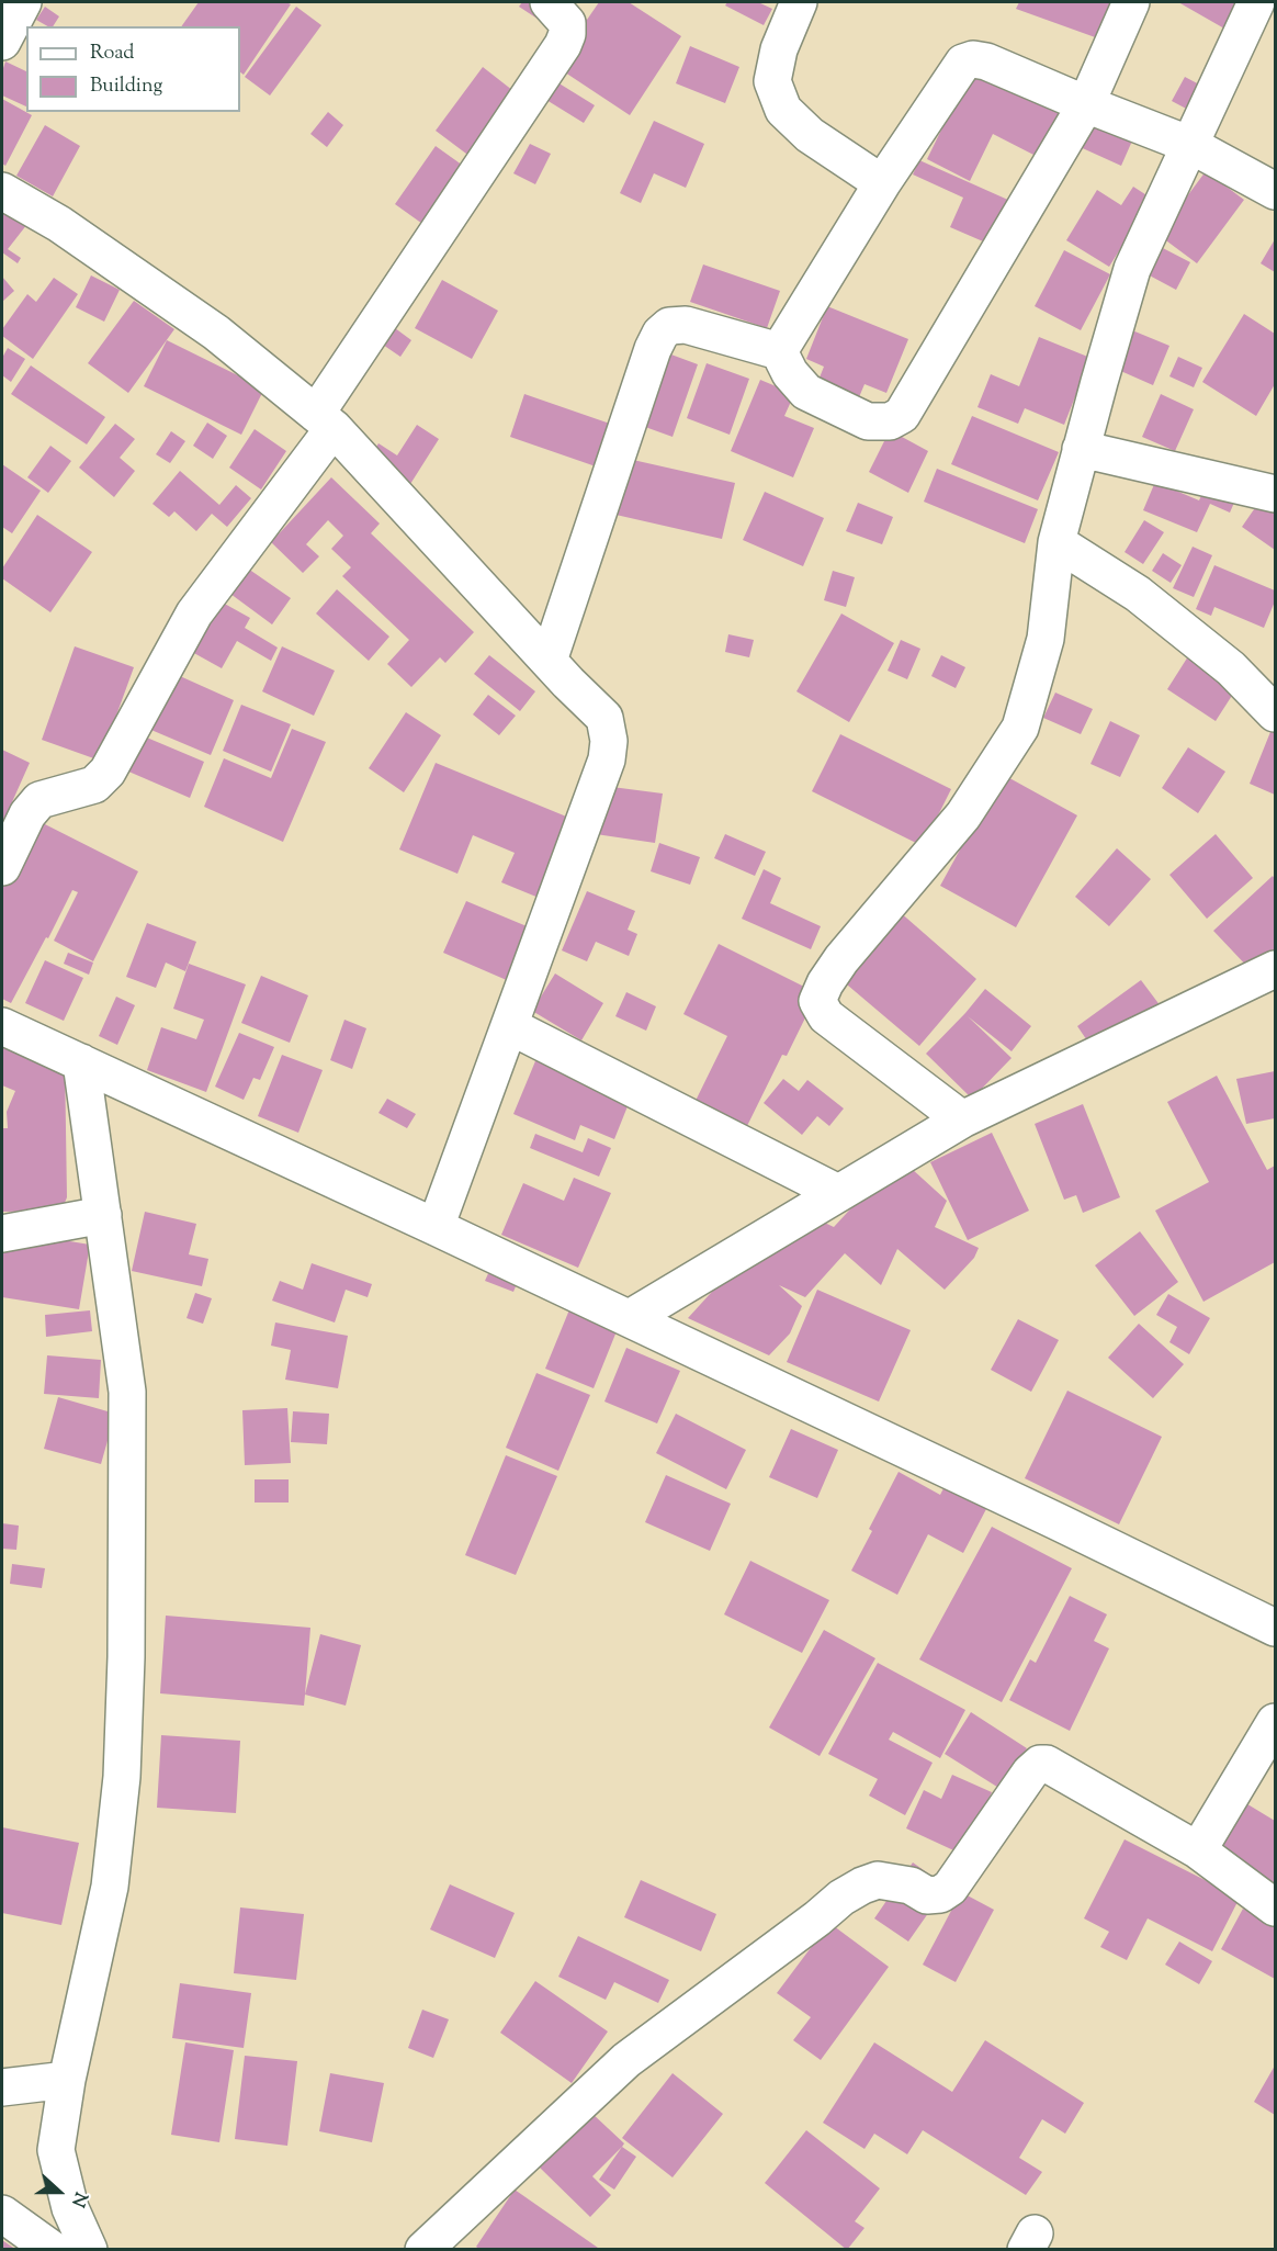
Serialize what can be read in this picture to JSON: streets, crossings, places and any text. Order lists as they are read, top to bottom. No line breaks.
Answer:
{"legend":["Road","Building"],"north":"right"}
